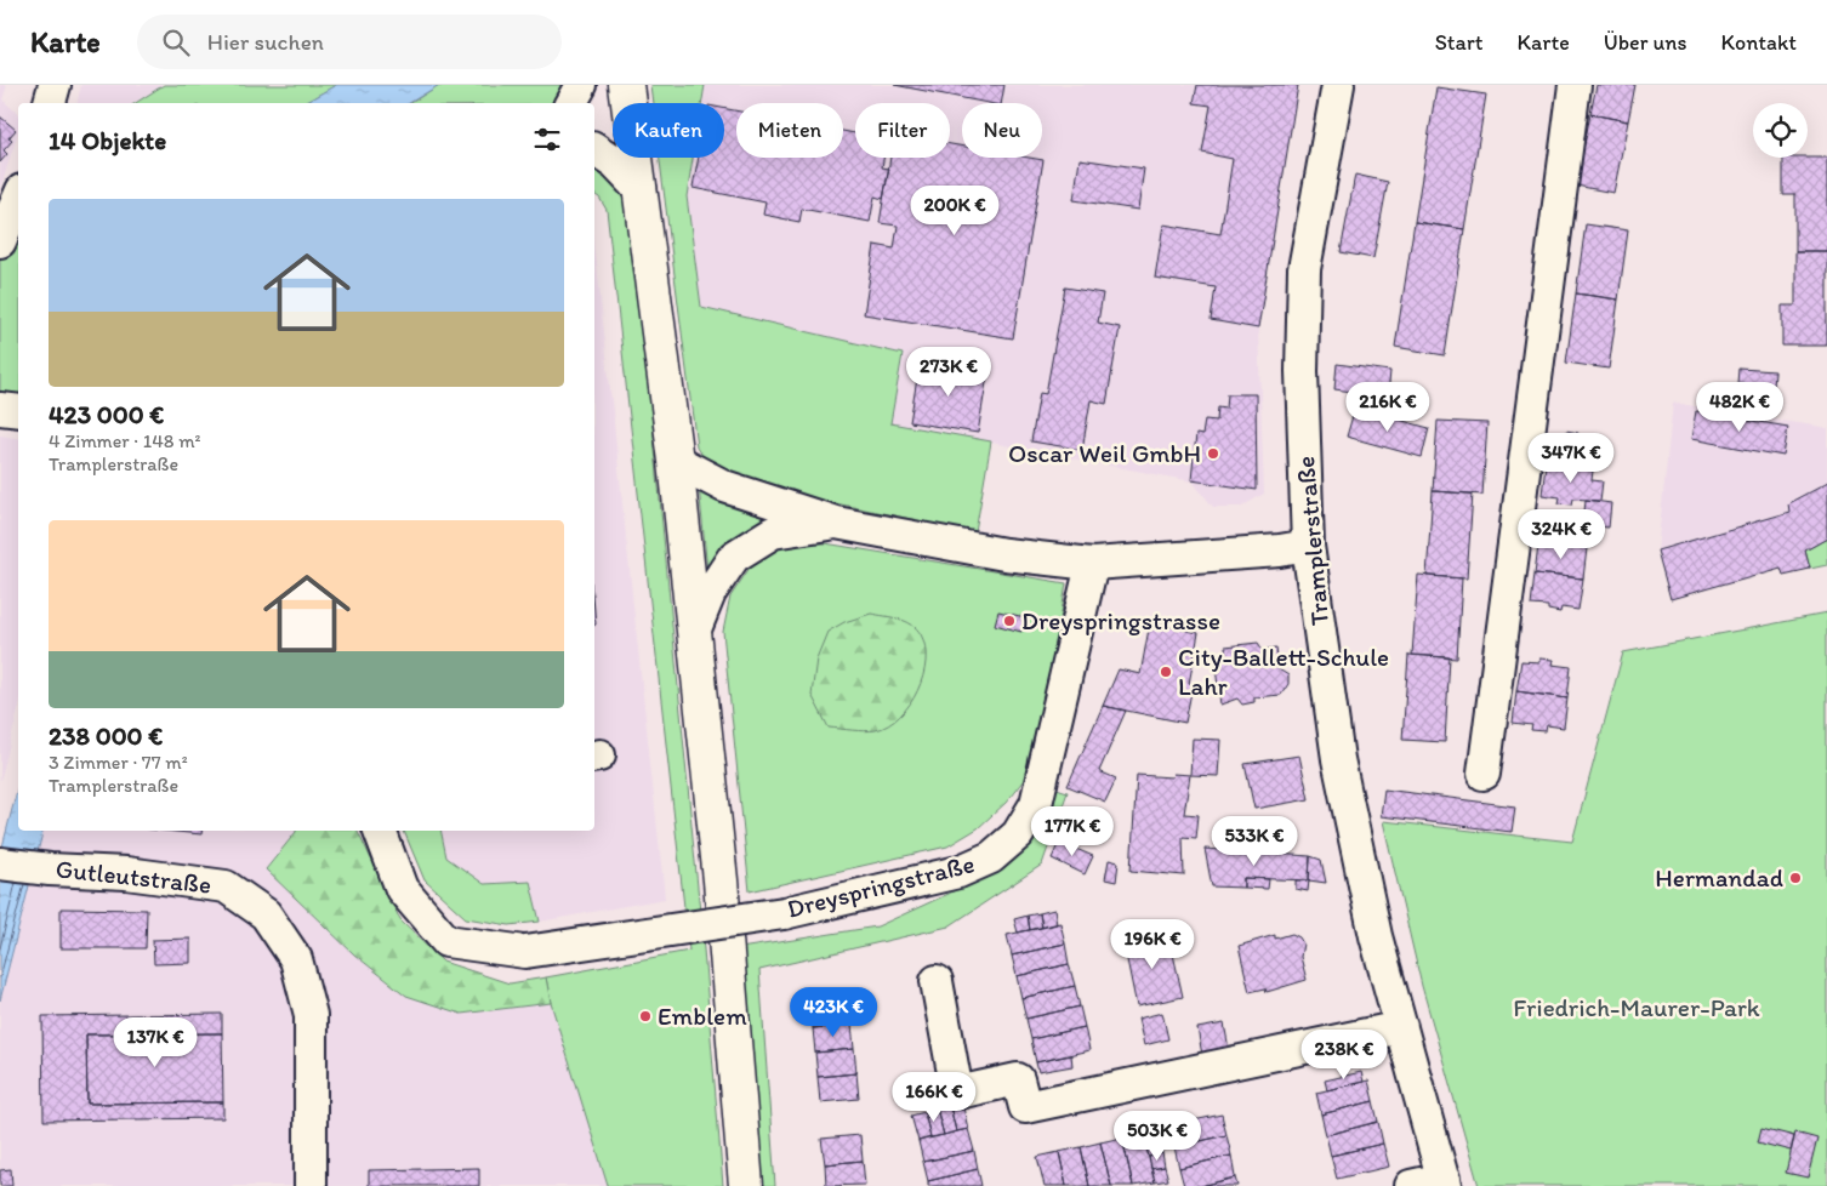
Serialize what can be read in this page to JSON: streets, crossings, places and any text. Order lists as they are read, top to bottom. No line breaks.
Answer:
{"streets":{"street":["Tramplerstraße","Gutleutstraße","Dreyspringstraße"]},"parks":["Friedrich-Maurer-Park"],"places":["Oscar Weil GmbH","Dreyspringstrasse","City-Ballett-Schule Lahr","Hermandad","Emblem"],"page":{"header":"Karte","search":"Hier suchen","nav":["Start","Karte","Über uns","Kontakt"],"chip":["Kaufen","Mieten","Filter","Neu"],"heading":"14 Objekte","list":[{"name":"423 000 €","note":"4 Zimmer · 148 m² · Tramplerstraße"},{"name":"238 000 €","note":"3 Zimmer · 77 m² · Tramplerstraße"}],"price":["200K €","273K €","216K €","482K €","347K €","324K €","177K €","533K €","196K €","423K €","137K €","238K €","166K €","503K €"]}}
